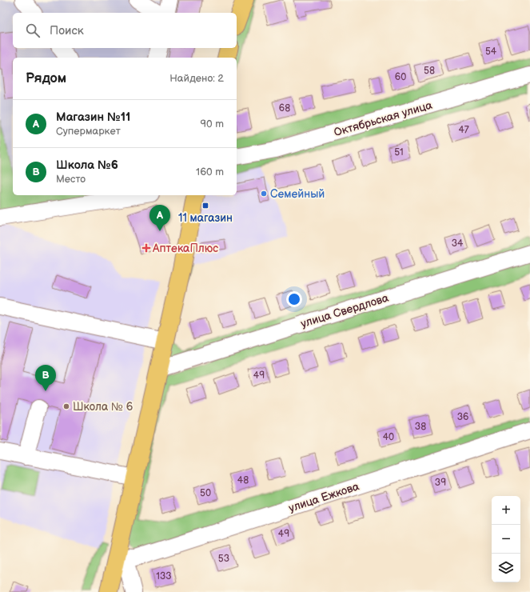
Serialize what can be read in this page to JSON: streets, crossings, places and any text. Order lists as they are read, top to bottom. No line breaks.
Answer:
{"streets":{"street":["Октябрьская улица","улица Свердлова","улица Ежкова"]},"places":{"other":["Семейный","Школа № 6"],"transit":["11 магазин"],"health":["АптекаПлюс"]},"house_numbers":["54","58","60","68","47","51","34","49","36","38","40","48","39","50","49","53","133"],"page":{"search":"Поиск","heading":["Рядом","Найдено: 2"],"list":[{"mark":"A","name":"Магазин №11","note":"Супермаркет","value":"90 m"},{"mark":"B","name":"Школа №6","note":"Место","value":"160 m"}],"pins":["A","B"],"map_buttons":["+","−"]}}
